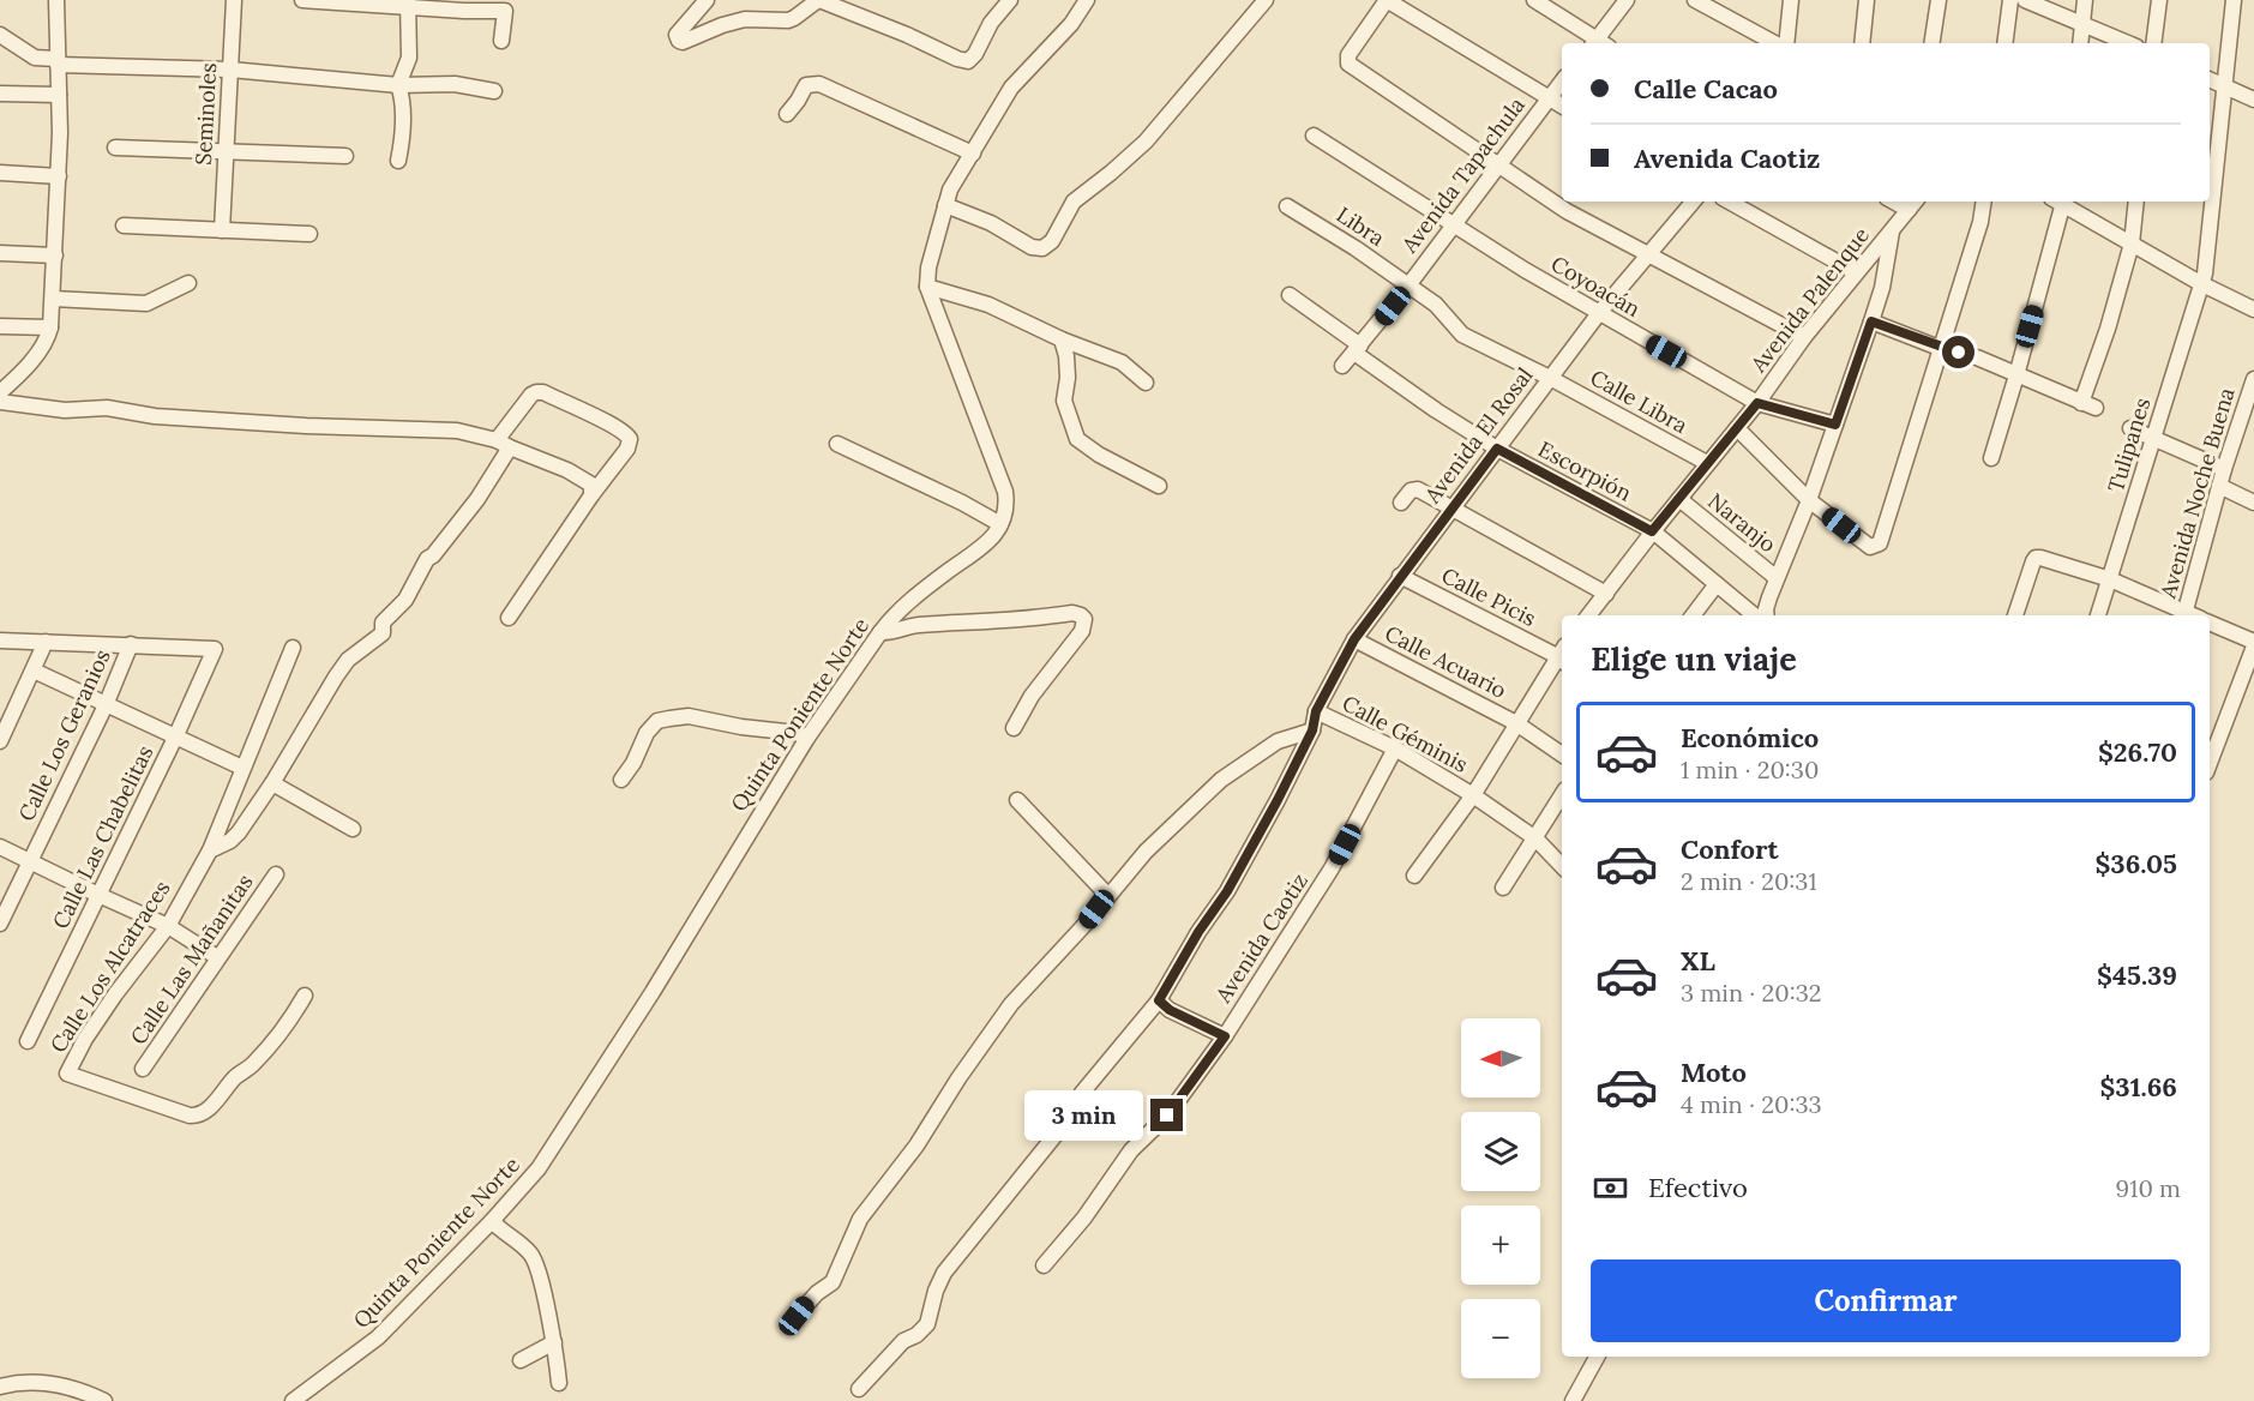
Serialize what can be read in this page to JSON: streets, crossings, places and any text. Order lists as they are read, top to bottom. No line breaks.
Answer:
{"streets":{"street":["Seminoles","Avenida Tapachula","Libra","Coyoacán","Avenida Palenque","Calle Libra","Avenida El Rosal","Tulipanes","Escorpión","Avenida Noche Buena","Naranjo","Calle Picis","Calle Acuario","Quinta Poniente Norte","Calle Géminis","Calle Los Geranios","Calle Las Chabelitas","Avenida Caotiz","Calle Las Mañanitas","Calle Los Alcatraces"]},"crossings":[["Avenida Tapachula","Libra"],["Avenida Tapachula","Coyoacán"],["Avenida Tapachula","Escorpión"],["Libra","Calle Libra"],["Libra","Avenida El Rosal"],["Coyoacán","Avenida Palenque"],["Coyoacán","Avenida El Rosal"],["Avenida Palenque","Calle Libra"],["Avenida Palenque","Escorpión"],["Avenida Palenque","Naranjo"],["Calle Libra","Avenida El Rosal"],["Avenida El Rosal","Escorpión"],["Avenida El Rosal","Calle Picis"],["Avenida El Rosal","Calle Acuario"],["Avenida El Rosal","Calle Géminis"],["Calle Géminis","Avenida Caotiz"],["Calle Los Geranios","Calle Las Chabelitas"]],"north":"left","page":{"banner":["Calle Cacao","Avenida Caotiz"],"heading":"Elige un viaje","list":[{"name":"Económico","note":"1 min · 20:30","value":"$26.70"},{"name":"Confort","note":"2 min · 20:31","value":"$36.05"},{"name":"XL","note":"3 min · 20:32","value":"$45.39"},{"name":"Moto","note":"4 min · 20:33","value":"$31.66"}],"map_buttons":["+","−"],"bubble":"3 min","pay":["Efectivo","910 m"],"buttons":"Confirmar"}}
